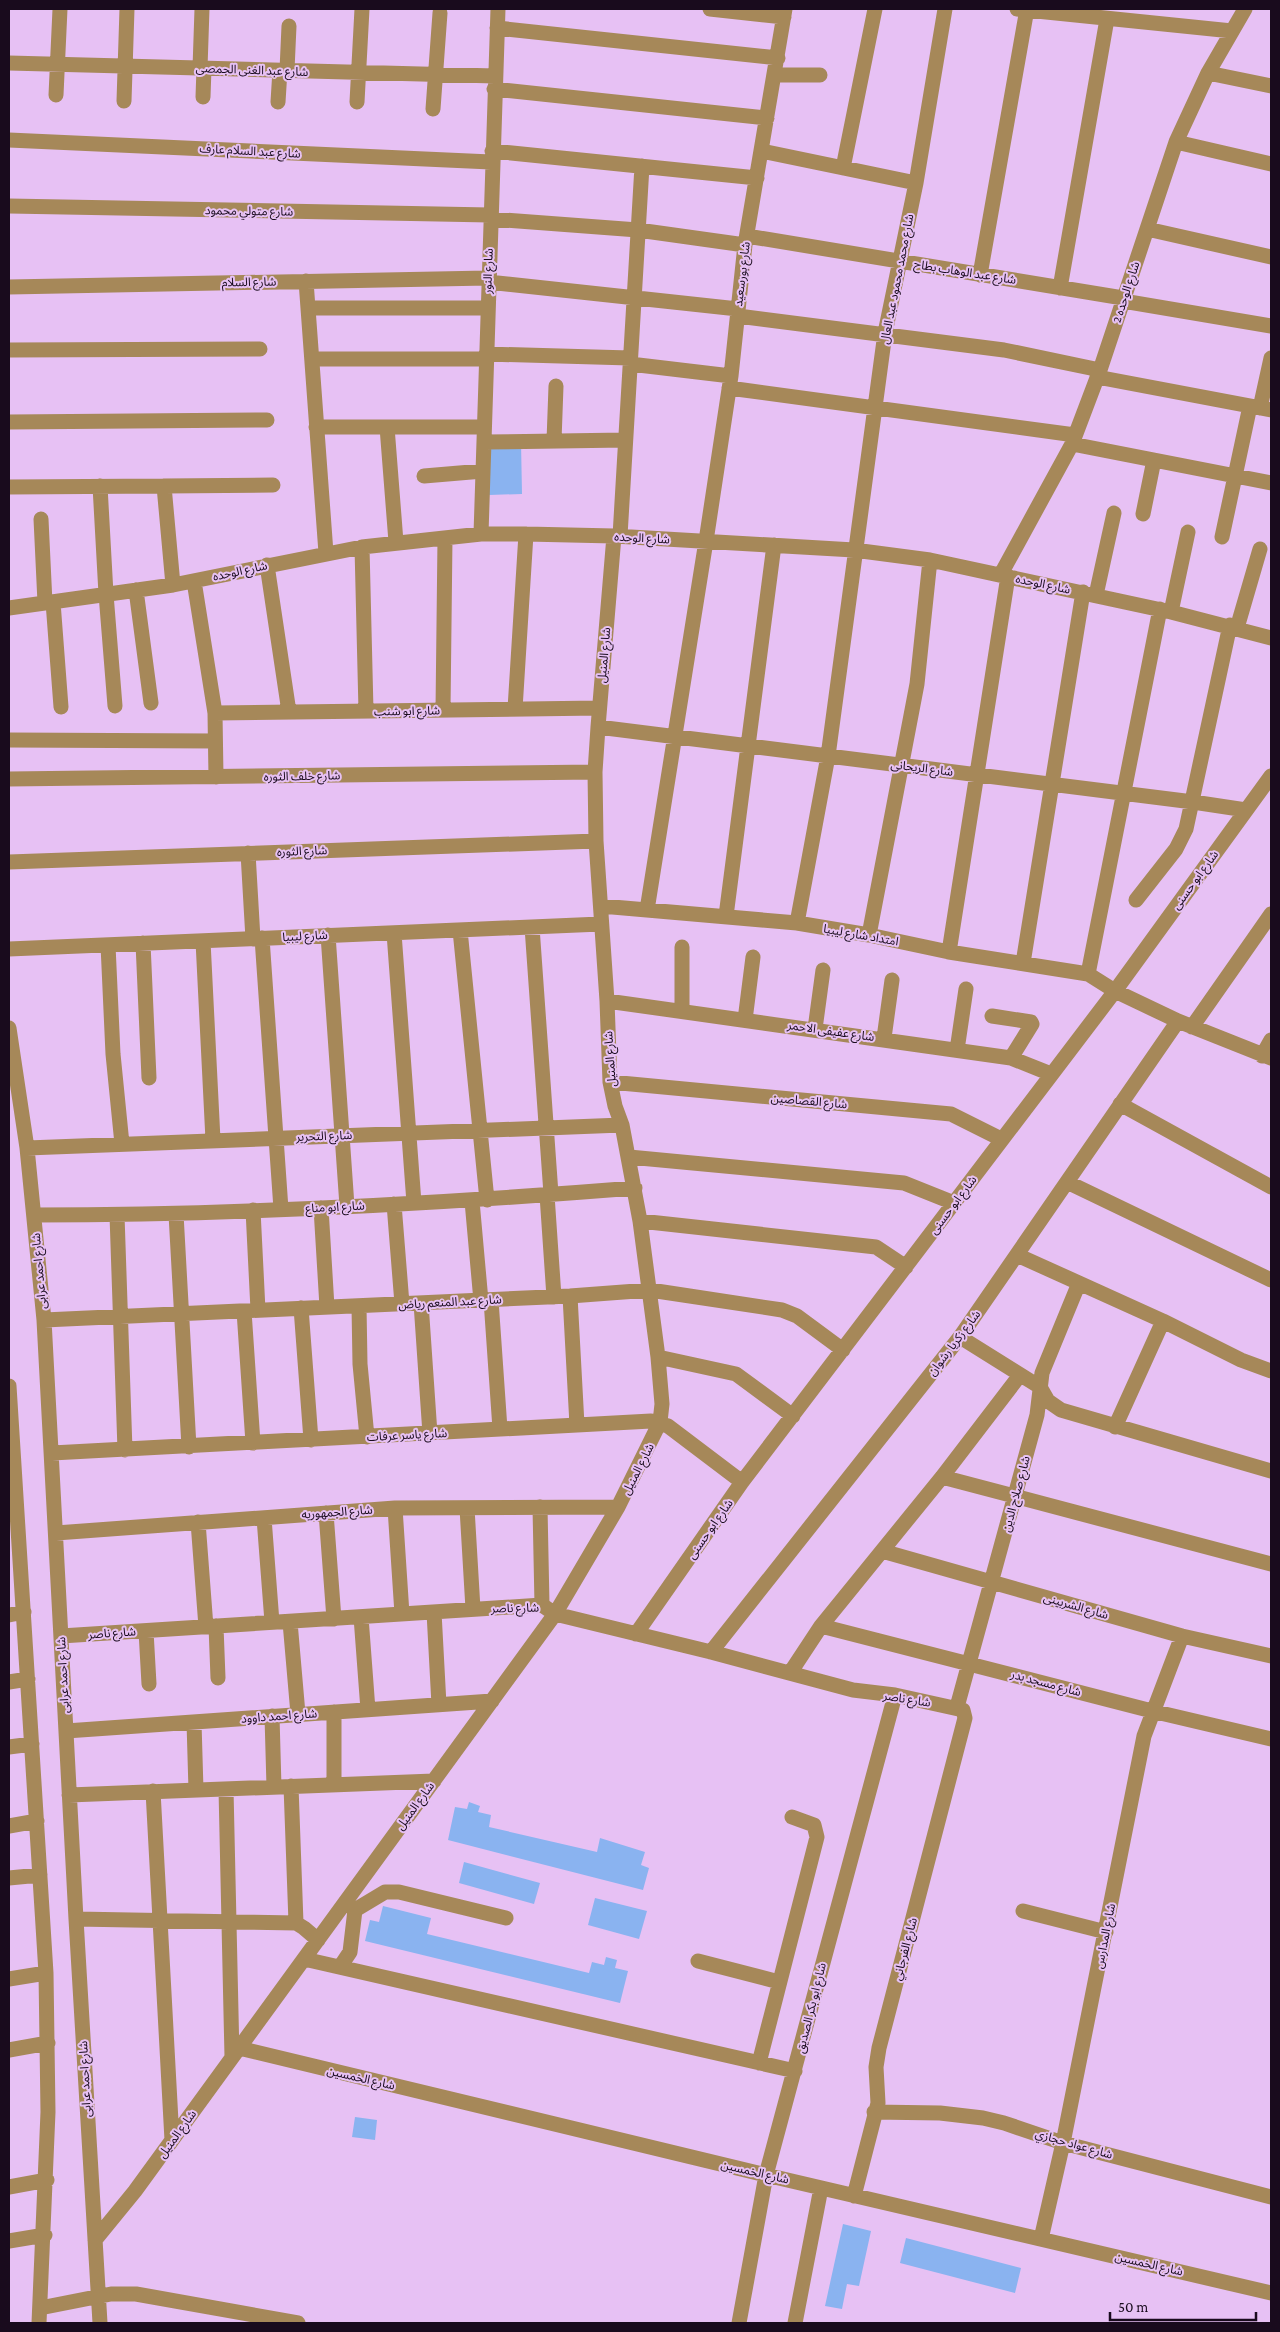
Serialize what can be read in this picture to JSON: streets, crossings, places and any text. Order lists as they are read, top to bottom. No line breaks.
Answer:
{"streets":{"street":["شارع عبد الغنى الجمصى","شارع عبد السلام عارف","شارع متولي محمود","شارع النور","شارع عبد الوهاب بطاح","شارع بورسعيد","شارع محمد محمود عبد العال","شارع السلام","شارع الوحده 2","شارع الوحده","شارع المنيل","شارع ابو شنب","شارع الريحانى","شارع خلف الثوره","شارع الثوره","شارع ابو حسنى","امتداد شارع ليبيا","شارع ليبيا","شارع عفيفى الاحمر","شارع القصاصين","شارع التحرير","شارع ابو مناع","شارع احمد عرابى","شارع عبد المنعم رياض","شارع زكريا رشوان","شارع ياسر عرفات","شارع صلاح الدين","شارع الجمهوريه","شارع الشربينى","شارع ناصر","شارع مسجد بدر","شارع احمد داوود","شارع المدارس","شارع الفرجاني","شارع ابو بكر الصديق","شارع الخمسين","شارع عواد حجازي"]},"crossings":[["شارع عبد الغنى الجمصى","شارع النور"],["شارع عبد الغنى الجمصى","شارع بورسعيد"],["شارع عبد السلام عارف","شارع النور"],["شارع عبد السلام عارف","شارع بورسعيد"],["شارع عبد السلام عارف","شارع المنيل"],["شارع متولي محمود","شارع النور"],["شارع متولي محمود","شارع عبد الوهاب بطاح"],["شارع متولي محمود","شارع المنيل"],["شارع النور","شارع السلام"],["شارع النور","شارع الوحده"],["شارع عبد الوهاب بطاح","شارع بورسعيد"],["شارع عبد الوهاب بطاح","شارع محمد محمود عبد العال"],["شارع عبد الوهاب بطاح","شارع الوحده 2"],["شارع عبد الوهاب بطاح","شارع المنيل"],["شارع بورسعيد","شارع السلام"],["شارع بورسعيد","شارع الوحده"],["شارع بورسعيد","شارع الريحانى"],["شارع بورسعيد","امتداد شارع ليبيا"],["شارع محمد محمود عبد العال","شارع السلام"],["شارع محمد محمود عبد العال","شارع الوحده"],["شارع محمد محمود عبد العال","شارع الريحانى"],["شارع محمد محمود عبد العال","امتداد شارع ليبيا"],["شارع السلام","شارع الوحده 2"],["شارع السلام","شارع المنيل"],["شارع الوحده 2","شارع الوحده"],["شارع الوحده 2","شارع الريحانى"],["شارع الوحده 2","امتداد شارع ليبيا"],["شارع الوحده","شارع المنيل"],["شارع المنيل","شارع ابو شنب"],["شارع المنيل","شارع الريحانى"],["شارع المنيل","شارع خلف الثوره"],["شارع المنيل","شارع الثوره"],["شارع المنيل","امتداد شارع ليبيا"],["شارع المنيل","شارع ليبيا"],["شارع المنيل","شارع عفيفى الاحمر"],["شارع المنيل","شارع القصاصين"],["شارع المنيل","شارع التحرير"],["شارع المنيل","شارع ابو مناع"],["شارع المنيل","شارع احمد عرابى"],["شارع المنيل","شارع عبد المنعم رياض"],["شارع المنيل","شارع ياسر عرفات"],["شارع المنيل","شارع الجمهوريه"],["شارع المنيل","شارع ناصر"],["شارع المنيل","شارع احمد داوود"],["شارع المنيل","شارع الخمسين"],["شارع الريحانى","شارع ابو حسنى"],["شارع ابو حسنى","امتداد شارع ليبيا"],["شارع ابو حسنى","شارع عفيفى الاحمر"],["شارع ابو حسنى","شارع القصاصين"],["شارع ابو حسنى","شارع عبد المنعم رياض"],["شارع ابو حسنى","شارع ناصر"],["شارع التحرير","شارع احمد عرابى"],["شارع ابو مناع","شارع احمد عرابى"],["شارع احمد عرابى","شارع عبد المنعم رياض"],["شارع احمد عرابى","شارع ياسر عرفات"],["شارع احمد عرابى","شارع الجمهوريه"],["شارع احمد عرابى","شارع ناصر"],["شارع احمد عرابى","شارع احمد داوود"],["شارع زكريا رشوان","شارع ناصر"],["شارع صلاح الدين","شارع الشربينى"],["شارع صلاح الدين","شارع ناصر"],["شارع صلاح الدين","شارع مسجد بدر"],["شارع صلاح الدين","شارع الفرجاني"],["شارع الشربينى","شارع المدارس"],["شارع ناصر","شارع الفرجاني"],["شارع ناصر","شارع ابو بكر الصديق"],["شارع مسجد بدر","شارع المدارس"],["شارع المدارس","شارع الخمسين"],["شارع المدارس","شارع عواد حجازي"],["شارع الفرجاني","شارع الخمسين"],["شارع الفرجاني","شارع عواد حجازي"],["شارع ابو بكر الصديق","شارع الخمسين"]],"scale_bar":"50 m"}
